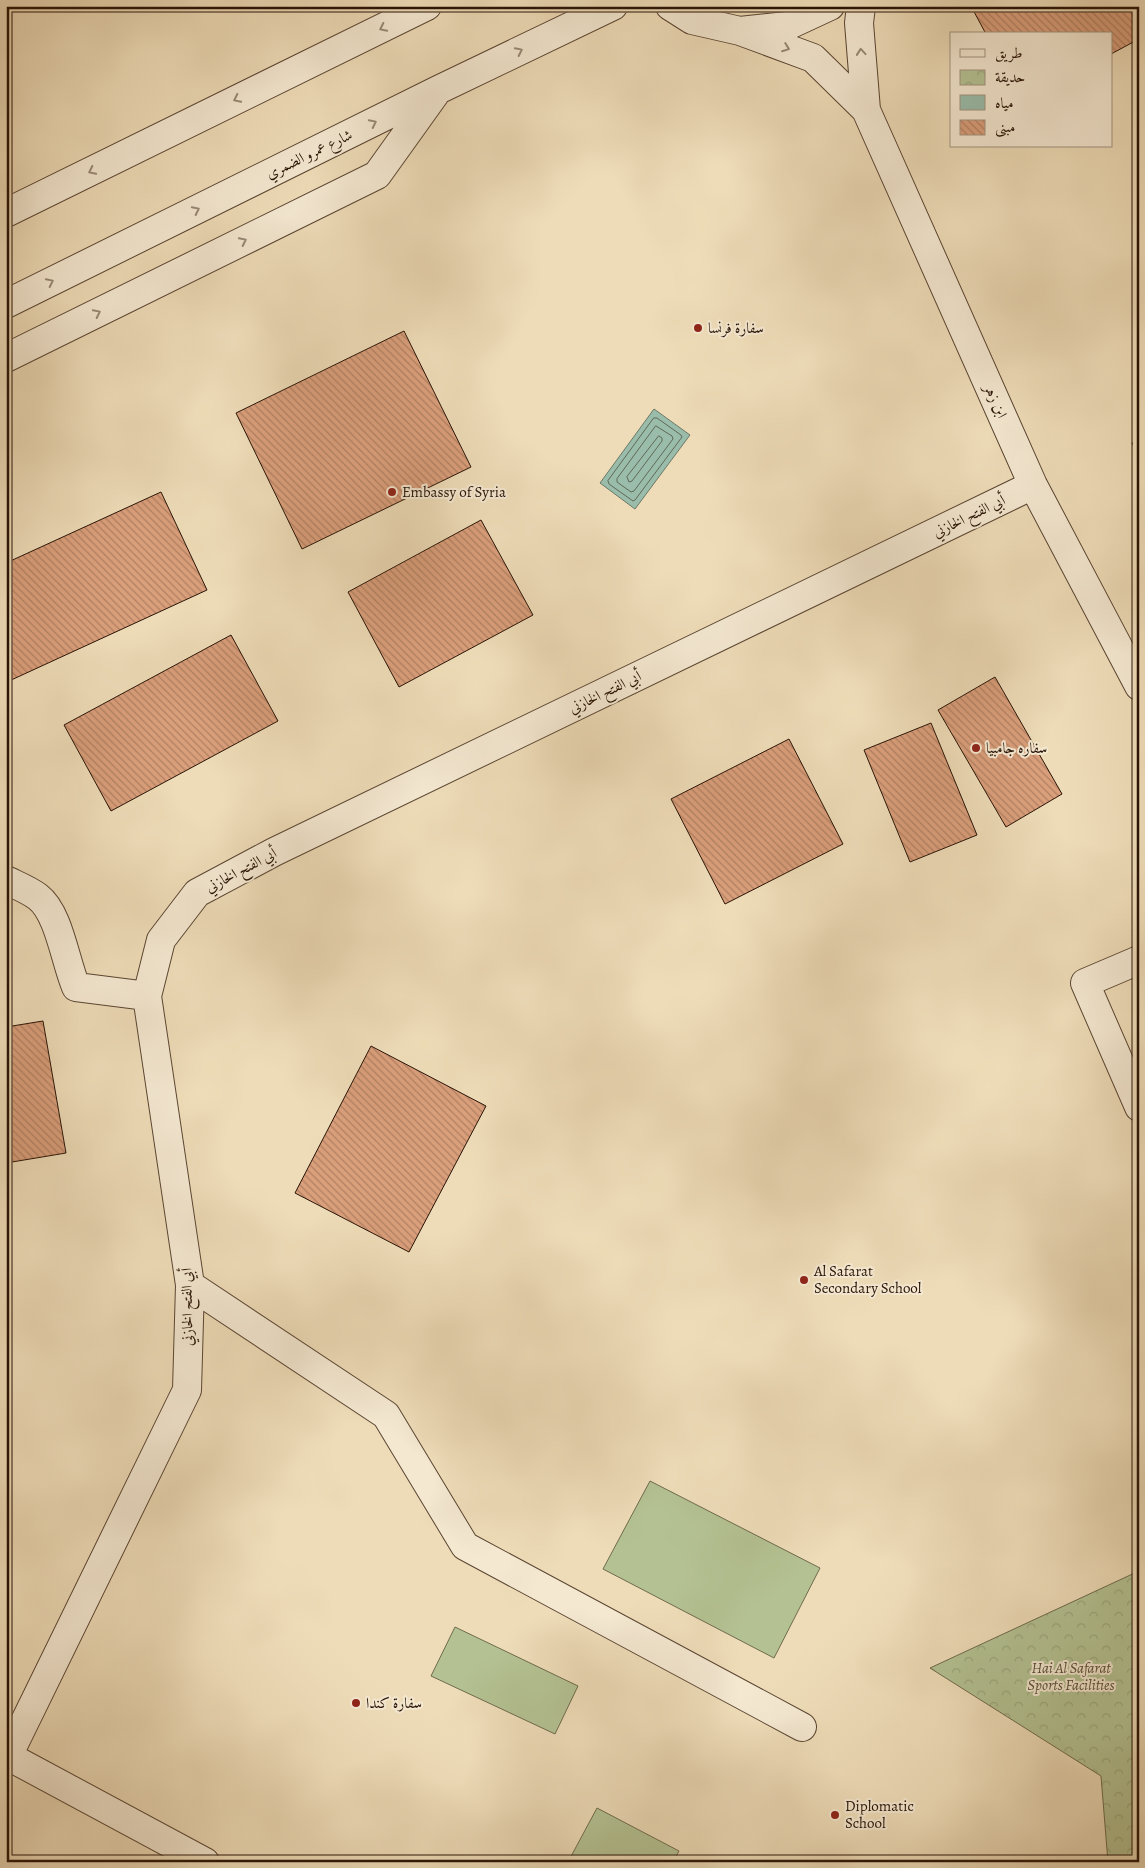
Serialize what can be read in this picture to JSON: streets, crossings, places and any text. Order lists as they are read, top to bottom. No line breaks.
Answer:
{"streets":{"street":["شارع عمرو الضمري","ابن زهر","أبي الفتح الخازني"]},"crossings":[["ابن زهر","أبي الفتح الخازني"]],"parks":["Hai Al Safarat Sports Facilities"],"places":["سفارة فرنسا","Embassy of Syria","سفاره جامبيا","Al Safarat Secondary School","سفارة كندا","Diplomatic School"],"legend":["طريق","حديقة","مياه","مبنى"]}
